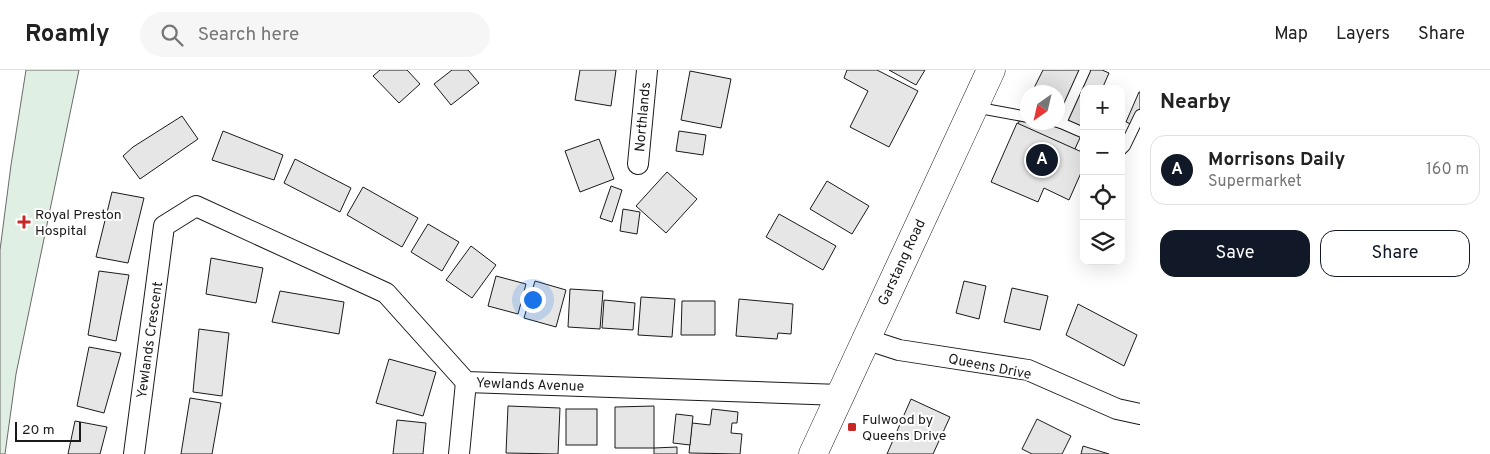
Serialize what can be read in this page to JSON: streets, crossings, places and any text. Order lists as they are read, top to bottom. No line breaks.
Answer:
{"streets":{"highway":["Garstang Road"],"street":["Northlands","Yewlands Crescent","Queens Drive","Yewlands Avenue"]},"crossings":[["Garstang Road","Queens Drive"],["Garstang Road","Yewlands Avenue"],["Yewlands Crescent","Yewlands Avenue"]],"places":{"health":["Royal Preston Hospital"],"transit":["Fulwood by Queens Drive"]},"scale_bar":"20 m","north":"bottom left","page":{"header":"Roamly","search":"Search here","nav":["Map","Layers","Share"],"heading":"Nearby","map_buttons":["+","−"],"list":[{"mark":"A","name":"Morrisons Daily","note":"Supermarket","value":"160 m"}],"pins":"A","buttons":["Save","Share"],"scale":"20 m"}}
